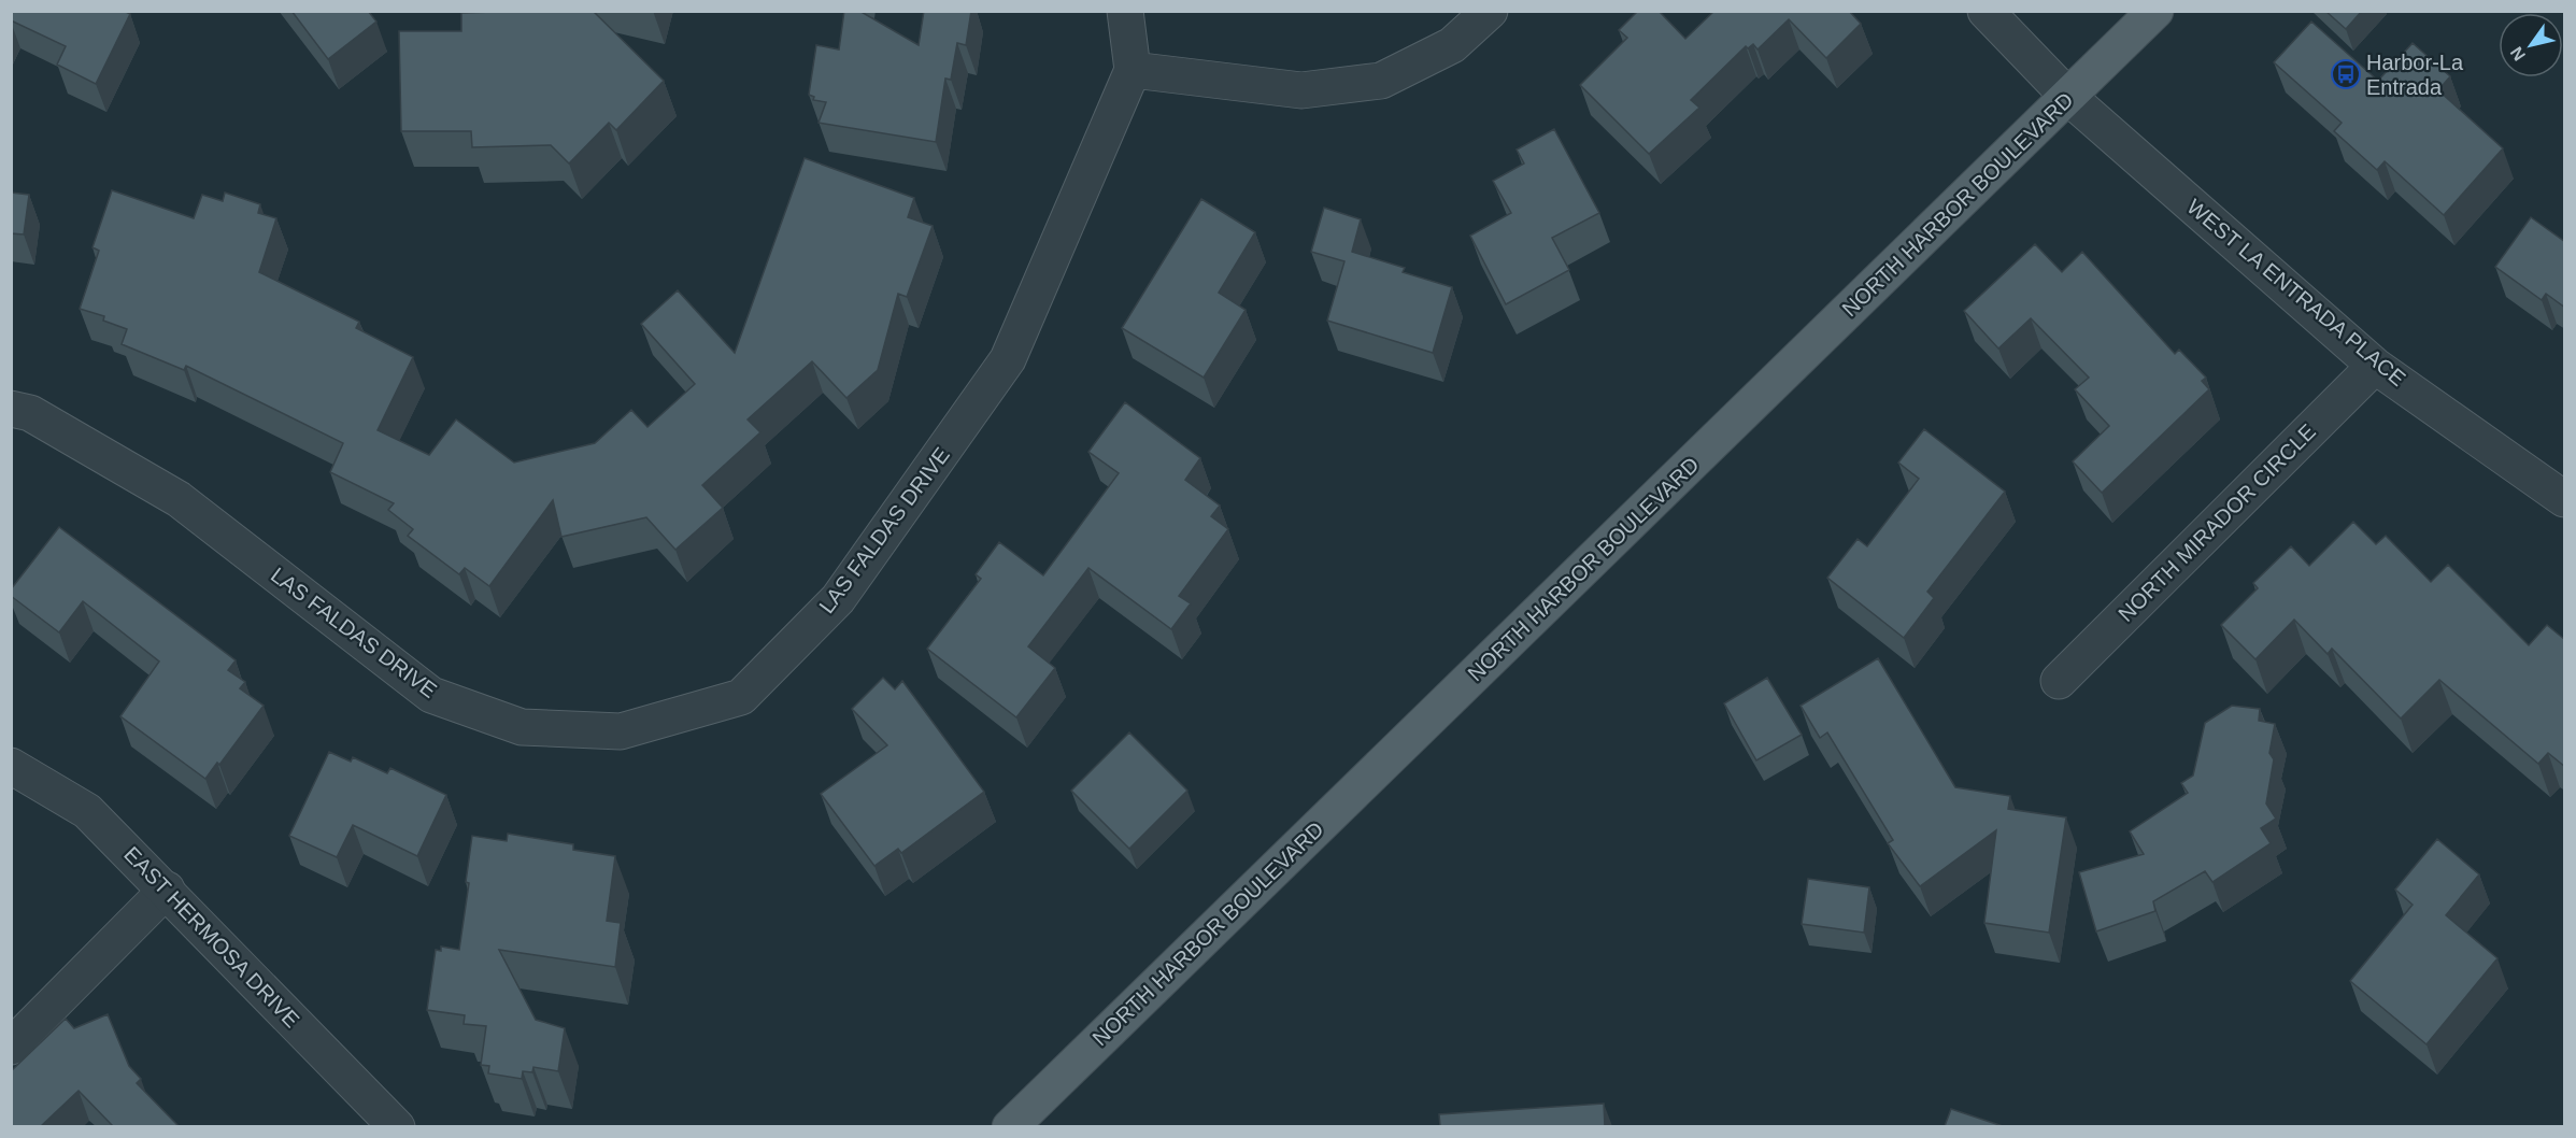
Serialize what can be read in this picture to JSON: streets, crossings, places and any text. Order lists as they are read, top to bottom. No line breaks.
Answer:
{"streets":{"main road":["NORTH HARBOR BOULEVARD"],"street":["WEST LA ENTRADA PLACE","NORTH MIRADOR CIRCLE","LAS FALDAS DRIVE","EAST HERMOSA DRIVE"]},"crossings":[["NORTH HARBOR BOULEVARD","WEST LA ENTRADA PLACE"],["WEST LA ENTRADA PLACE","NORTH MIRADOR CIRCLE"]],"places":{"bus stop":["Harbor-La Entrada"]},"north":"bottom left"}
